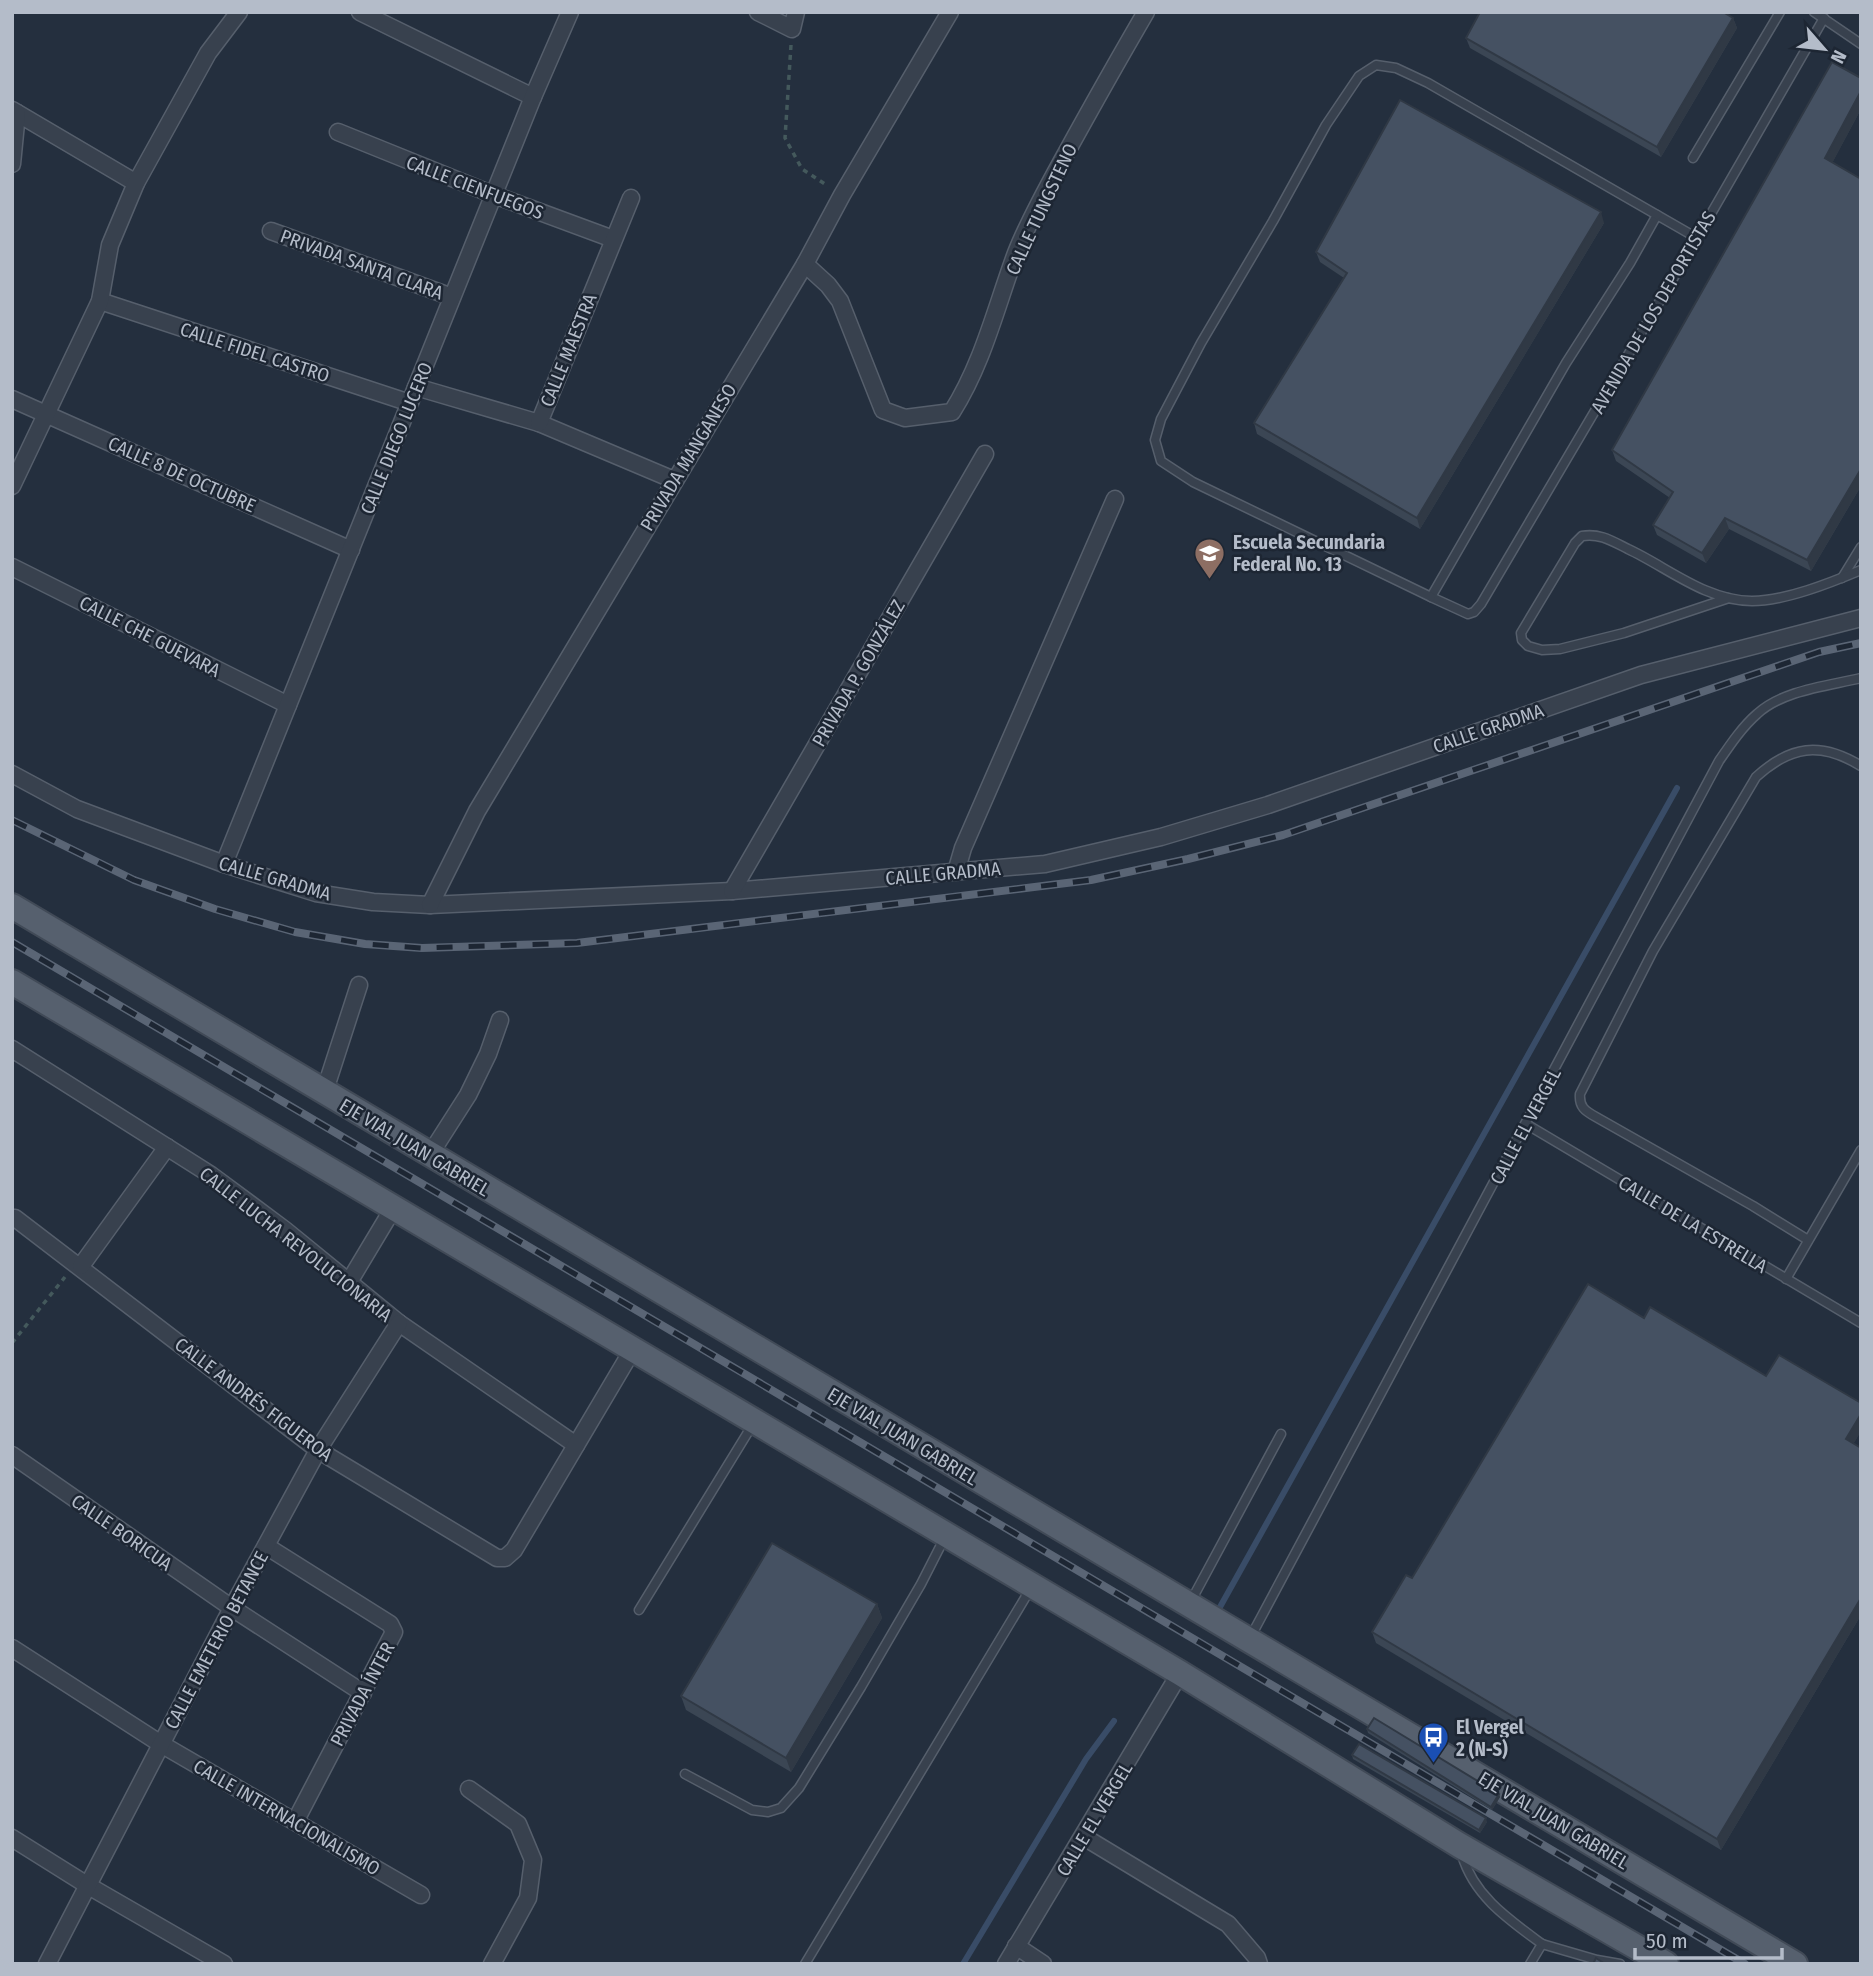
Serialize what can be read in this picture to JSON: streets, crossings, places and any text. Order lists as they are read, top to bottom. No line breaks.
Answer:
{"streets":{"main road":["EJE VIAL JUAN GABRIEL"],"street":["CALLE CIENFUEGOS","CALLE TUNGSTENO","PRIVADA SANTA CLARA","CALLE MAESTRA","CALLE FIDEL CASTRO","CALLE DIEGO LUCERO","PRIVADA MANGANESO","CALLE 8 DE OCTUBRE","CALLE CHE GUEVARA","PRIVADA P. GONZÁLEZ","CALLE GRADMA","CALLE EL VERGEL","CALLE LUCHA REVOLUCIONARIA","CALLE ANDRÉS FIGUEROA","CALLE BORICUA","CALLE EMETERIO BETANCE","PRIVADA ÍNTER","CALLE INTERNACIONALISMO"],"lane":["AVENIDA DE LOS DEPORTISTAS","CALLE DE LA ESTRELLA"]},"crossings":[["CALLE CIENFUEGOS","CALLE MAESTRA"],["CALLE CIENFUEGOS","CALLE DIEGO LUCERO"],["CALLE TUNGSTENO","PRIVADA MANGANESO"],["PRIVADA SANTA CLARA","CALLE DIEGO LUCERO"],["CALLE MAESTRA","CALLE DIEGO LUCERO"],["CALLE FIDEL CASTRO","CALLE DIEGO LUCERO"],["CALLE DIEGO LUCERO","CALLE 8 DE OCTUBRE"],["CALLE DIEGO LUCERO","CALLE CHE GUEVARA"],["CALLE DIEGO LUCERO","CALLE GRADMA"],["PRIVADA MANGANESO","CALLE GRADMA"],["PRIVADA P. GONZÁLEZ","CALLE GRADMA"],["CALLE EL VERGEL","EJE VIAL JUAN GABRIEL"],["CALLE EL VERGEL","CALLE DE LA ESTRELLA"],["CALLE LUCHA REVOLUCIONARIA","CALLE ANDRÉS FIGUEROA"],["CALLE LUCHA REVOLUCIONARIA","CALLE EMETERIO BETANCE"],["CALLE ANDRÉS FIGUEROA","CALLE EMETERIO BETANCE"],["CALLE BORICUA","CALLE EMETERIO BETANCE"],["CALLE BORICUA","PRIVADA ÍNTER"],["CALLE EMETERIO BETANCE","PRIVADA ÍNTER"],["CALLE EMETERIO BETANCE","CALLE INTERNACIONALISMO"],["PRIVADA ÍNTER","CALLE INTERNACIONALISMO"]],"places":{"school or university":["Escuela Secundaria Federal No. 13"],"bus stop":["El Vergel 2 (N-S)"]},"scale_bar":"50 m","north":"bottom right"}
